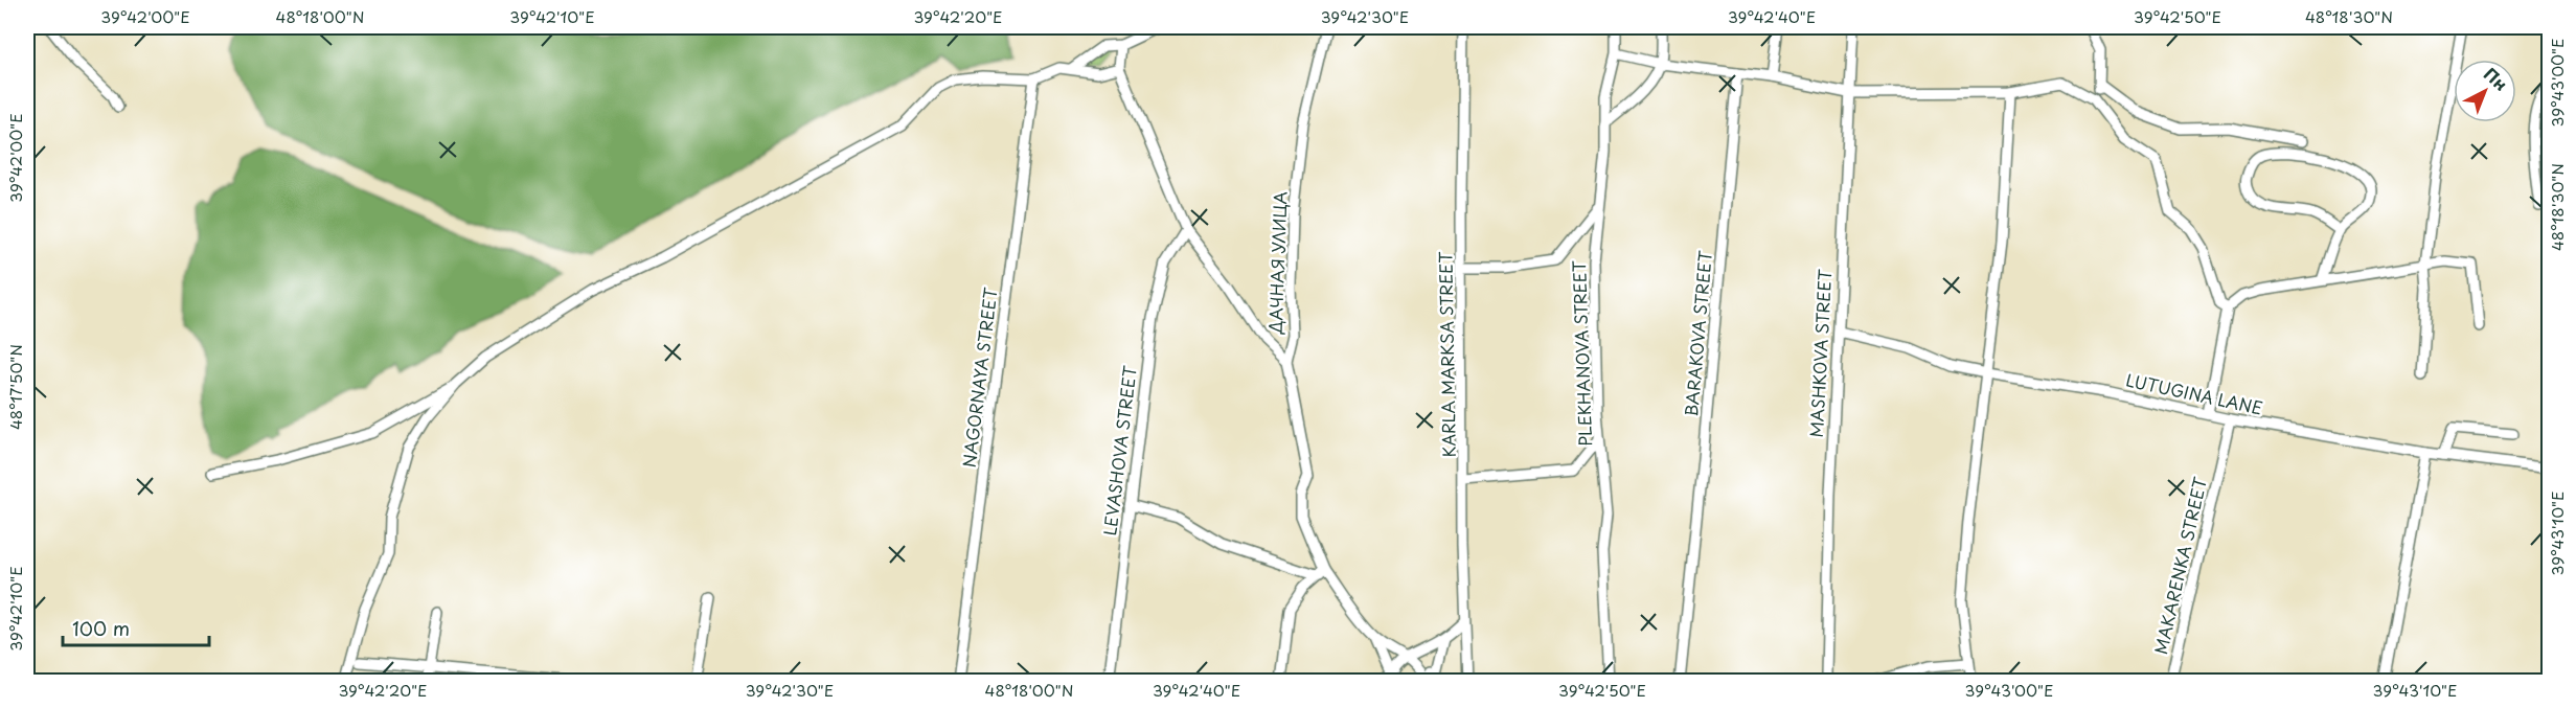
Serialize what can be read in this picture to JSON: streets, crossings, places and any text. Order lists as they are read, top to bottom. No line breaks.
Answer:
{"streets":{"street":["ДАЧНАЯ УЛИЦА","BARAKOVA STREET","PLEKHANOVA STREET","MASHKOVA STREET","KARLA MARKSA STREET","NAGORNAYA STREET","LUTUGINA LANE","LEVASHOVA STREET","MAKARENKA STREET"]},"crossings":[["MASHKOVA STREET","LUTUGINA LANE"],["LUTUGINA LANE","MAKARENKA STREET"]],"scale_bar":"100 m","north":"top right","coordinates":["39°42'00\"E","48°18'00\"N","39°42'10\"E","39°42'20\"E","39°42'30\"E","39°42'40\"E","39°42'50\"E","48°18'30\"N","39°43'00\"E","48°17'50\"N","39°43'10\"E"]}
